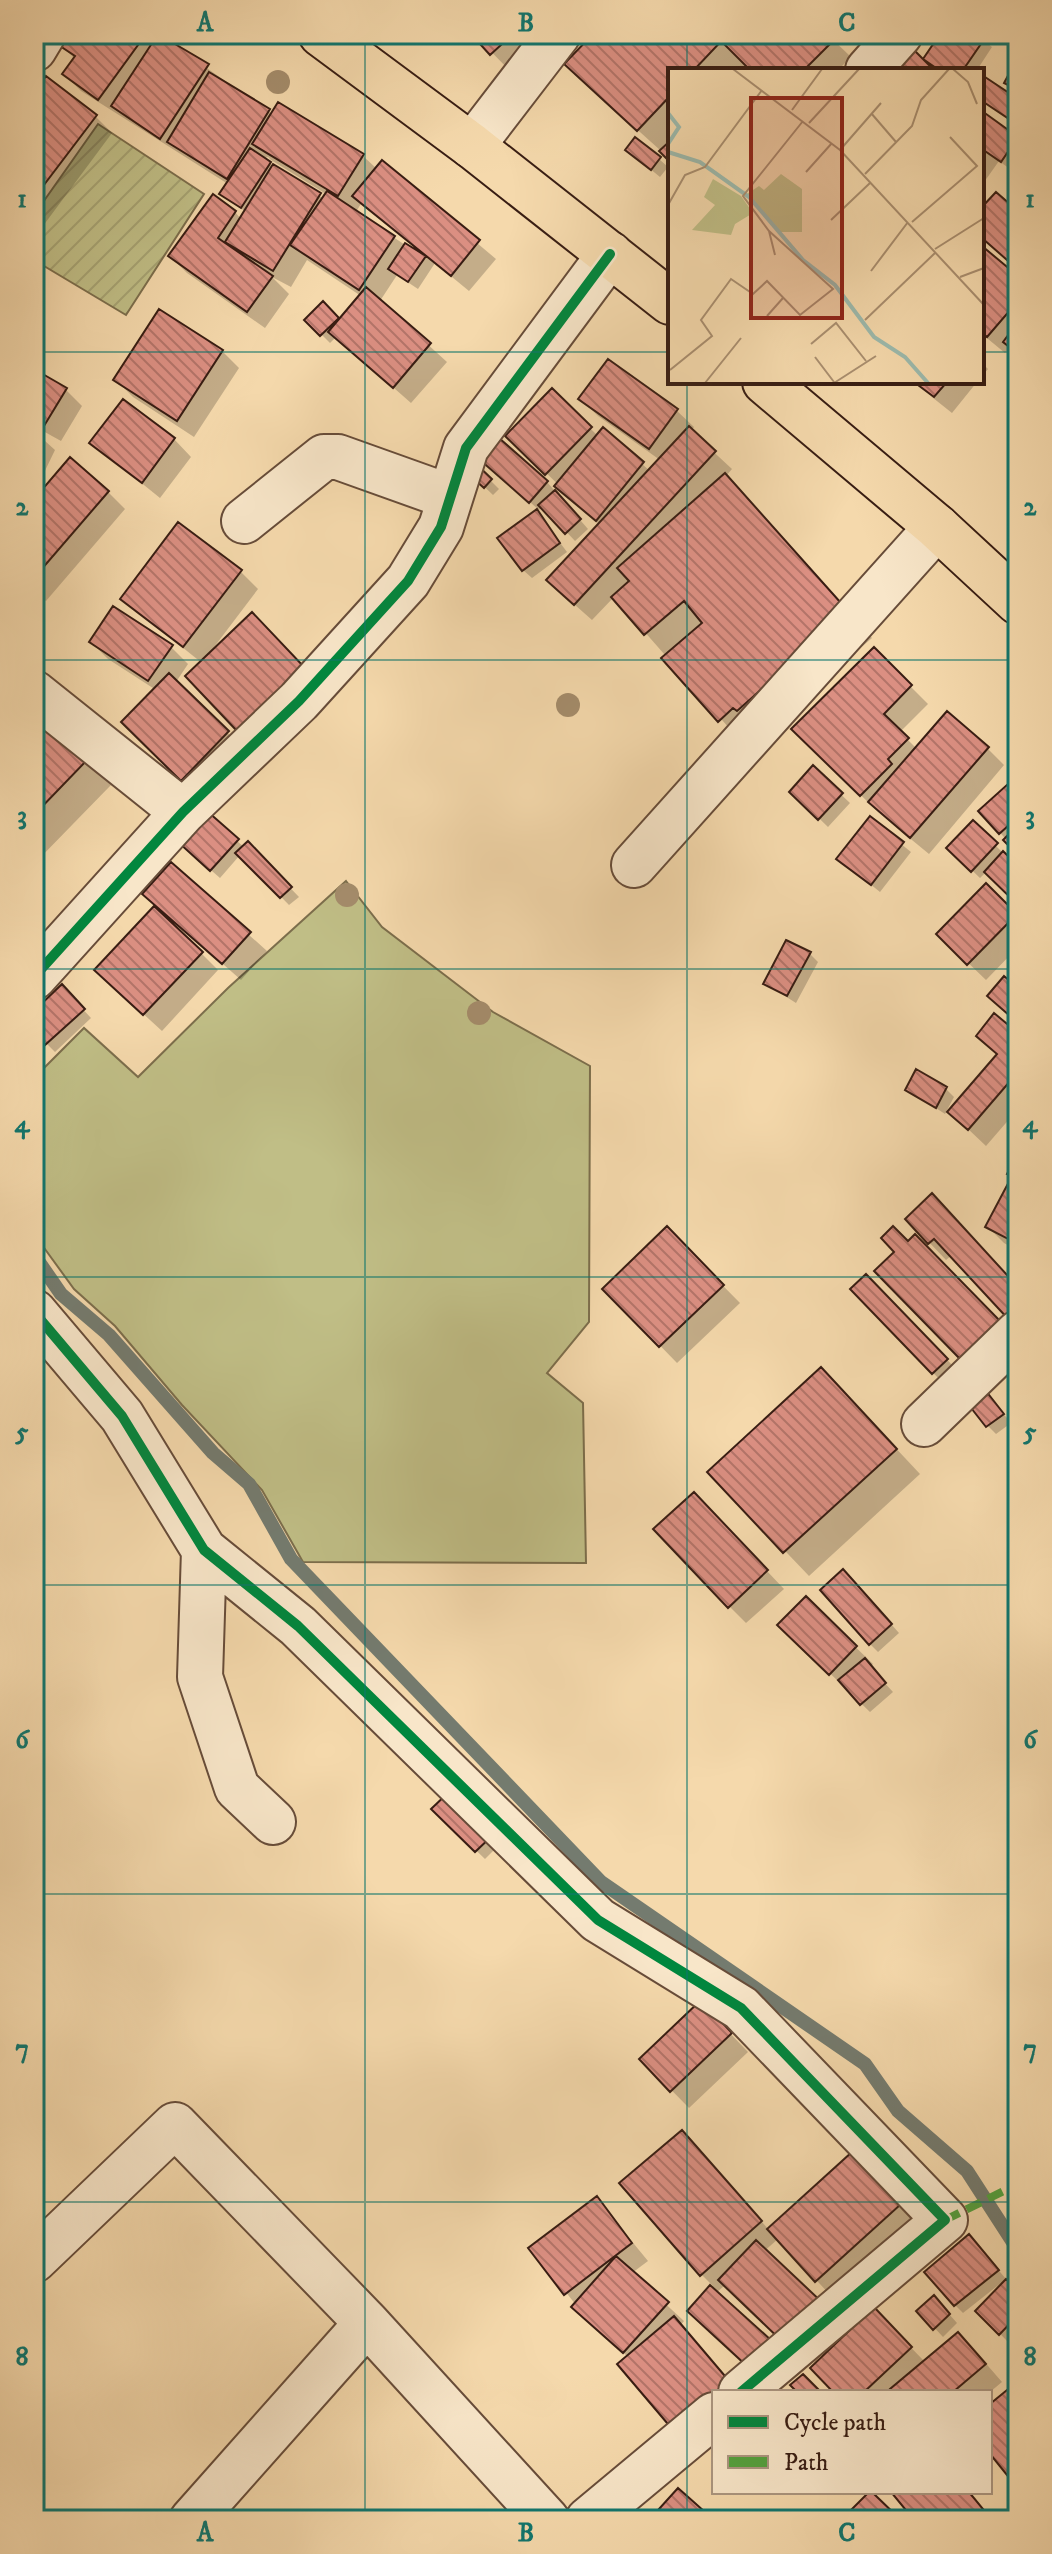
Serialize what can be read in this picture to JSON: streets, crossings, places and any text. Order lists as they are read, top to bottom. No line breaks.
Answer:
{"legend":["Cycle path","Path"],"grid":{"columns":["A","B","C"],"rows":["1","2","3","4","5","6","7","8"]}}
